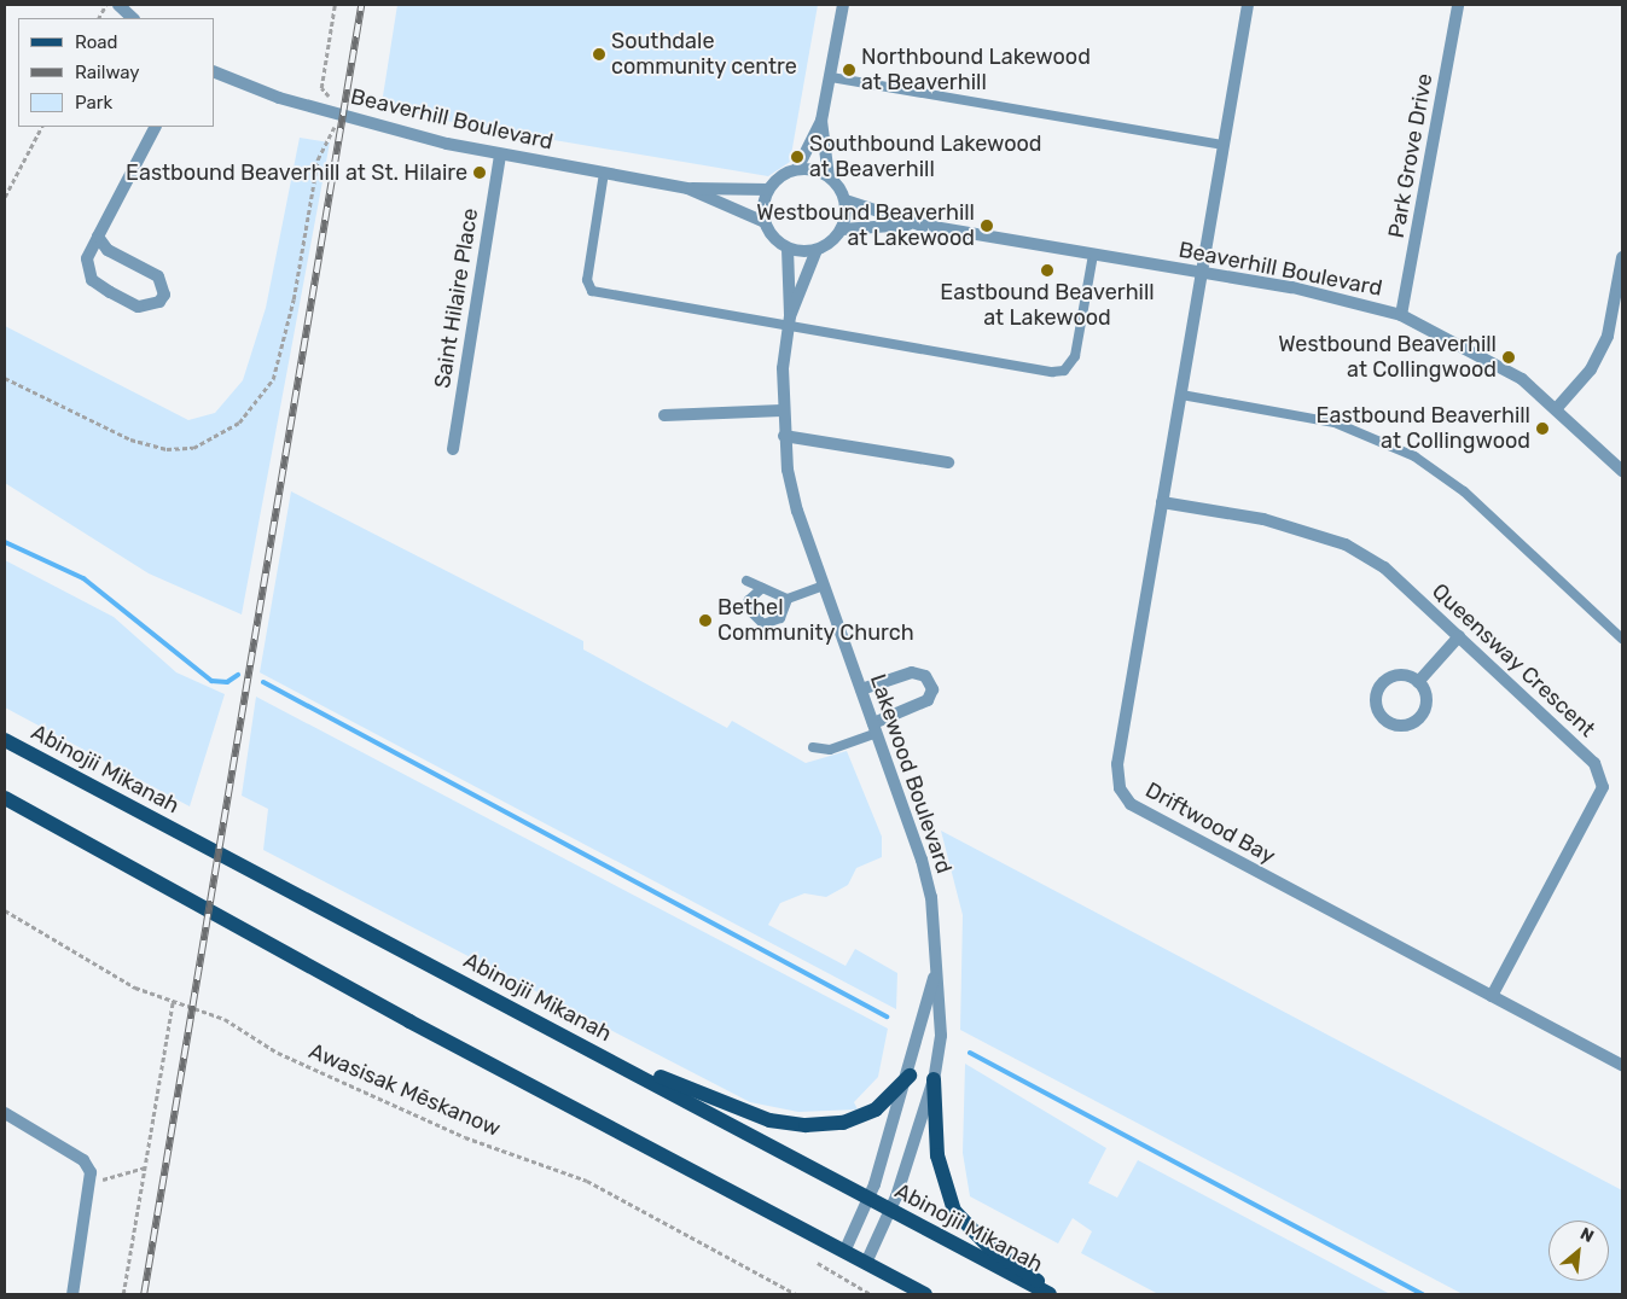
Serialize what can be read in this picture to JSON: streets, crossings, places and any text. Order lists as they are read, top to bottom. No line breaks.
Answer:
{"streets":{"main road":["Abinojii Mikanah"],"street":["Beaverhill Boulevard","Park Grove Drive","Saint Hilaire Place","Queensway Crescent","Lakewood Boulevard","Driftwood Bay"],"path":["Awasisak Mēskanow"]},"crossings":[["Beaverhill Boulevard","Park Grove Drive"],["Beaverhill Boulevard","Saint Hilaire Place"],["Beaverhill Boulevard","Lakewood Boulevard"],["Beaverhill Boulevard","Driftwood Bay"],["Queensway Crescent","Driftwood Bay"],["Abinojii Mikanah","Lakewood Boulevard"]],"places":["Southdale community centre","Northbound Lakewood at Beaverhill","Southbound Lakewood at Beaverhill","Eastbound Beaverhill at St. Hilaire","Westbound Beaverhill at Lakewood","Eastbound Beaverhill at Lakewood","Westbound Beaverhill at Collingwood","Eastbound Beaverhill at Collingwood","Bethel Community Church"],"legend":["Road","Railway","Park"],"north":"top right"}
